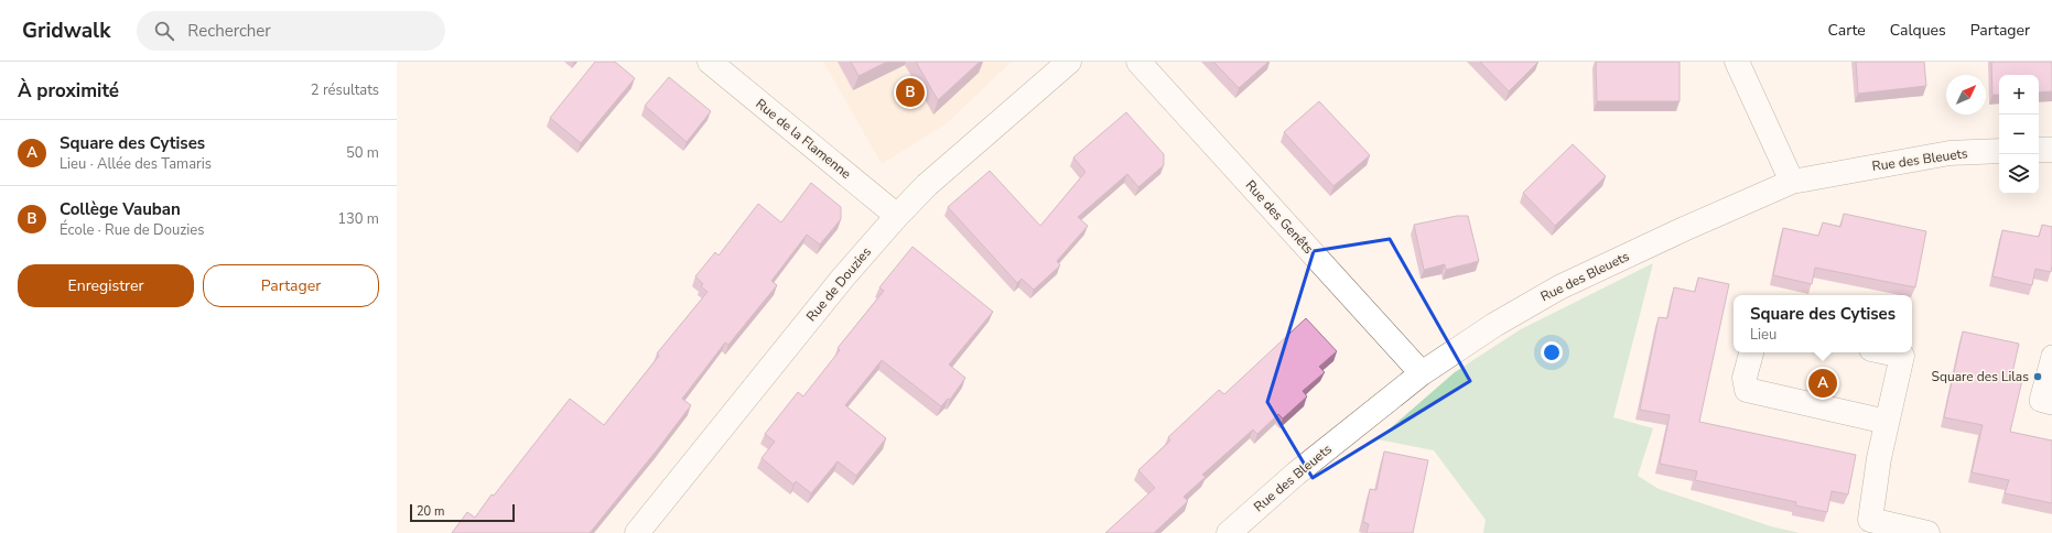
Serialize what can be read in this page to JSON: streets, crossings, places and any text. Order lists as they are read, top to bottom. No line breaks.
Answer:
{"streets":{"street":["Rue de la Flamenne","Rue des Bleuets","Rue des Genêts","Rue de Douzies"]},"crossings":[["Rue de la Flamenne","Rue de Douzies"],["Rue des Bleuets","Rue des Genêts"]],"places":["Square des Lilas"],"scale_bar":"20 m","north":"top right","page":{"header":"Gridwalk","search":"Rechercher","nav":["Carte","Calques","Partager"],"heading":["À proximité","2 résultats"],"map_buttons":["+","−"],"pins":["B","A"],"list":[{"mark":"A","name":"Square des Cytises","note":"Lieu · Allée des Tamaris","value":"50 m"},{"mark":"B","name":"Collège Vauban","note":"École · Rue de Douzies","value":"130 m"}],"buttons":["Enregistrer","Partager"],"popup":["Square des Cytises","Lieu"],"scale":"20 m"}}
